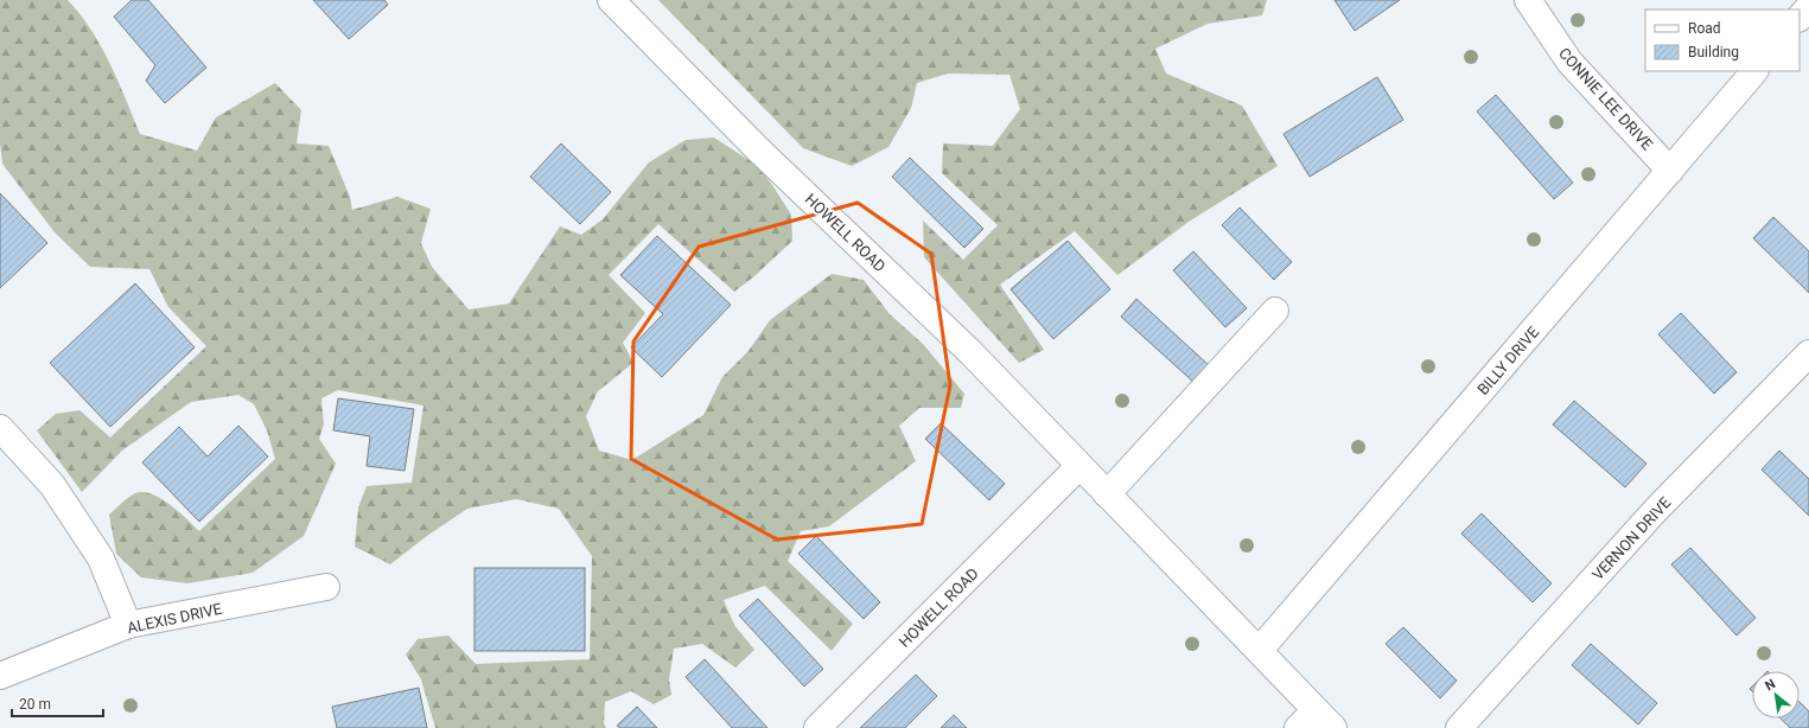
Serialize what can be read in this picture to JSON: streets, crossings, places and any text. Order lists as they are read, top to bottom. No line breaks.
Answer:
{"streets":{"street":["CONNIE LEE DRIVE","HOWELL ROAD","BILLY DRIVE","VERNON DRIVE","ALEXIS DRIVE"]},"crossings":[["CONNIE LEE DRIVE","BILLY DRIVE"],["HOWELL ROAD","BILLY DRIVE"]],"legend":["Road","Building"],"scale_bar":"20 m","north":"top left"}
